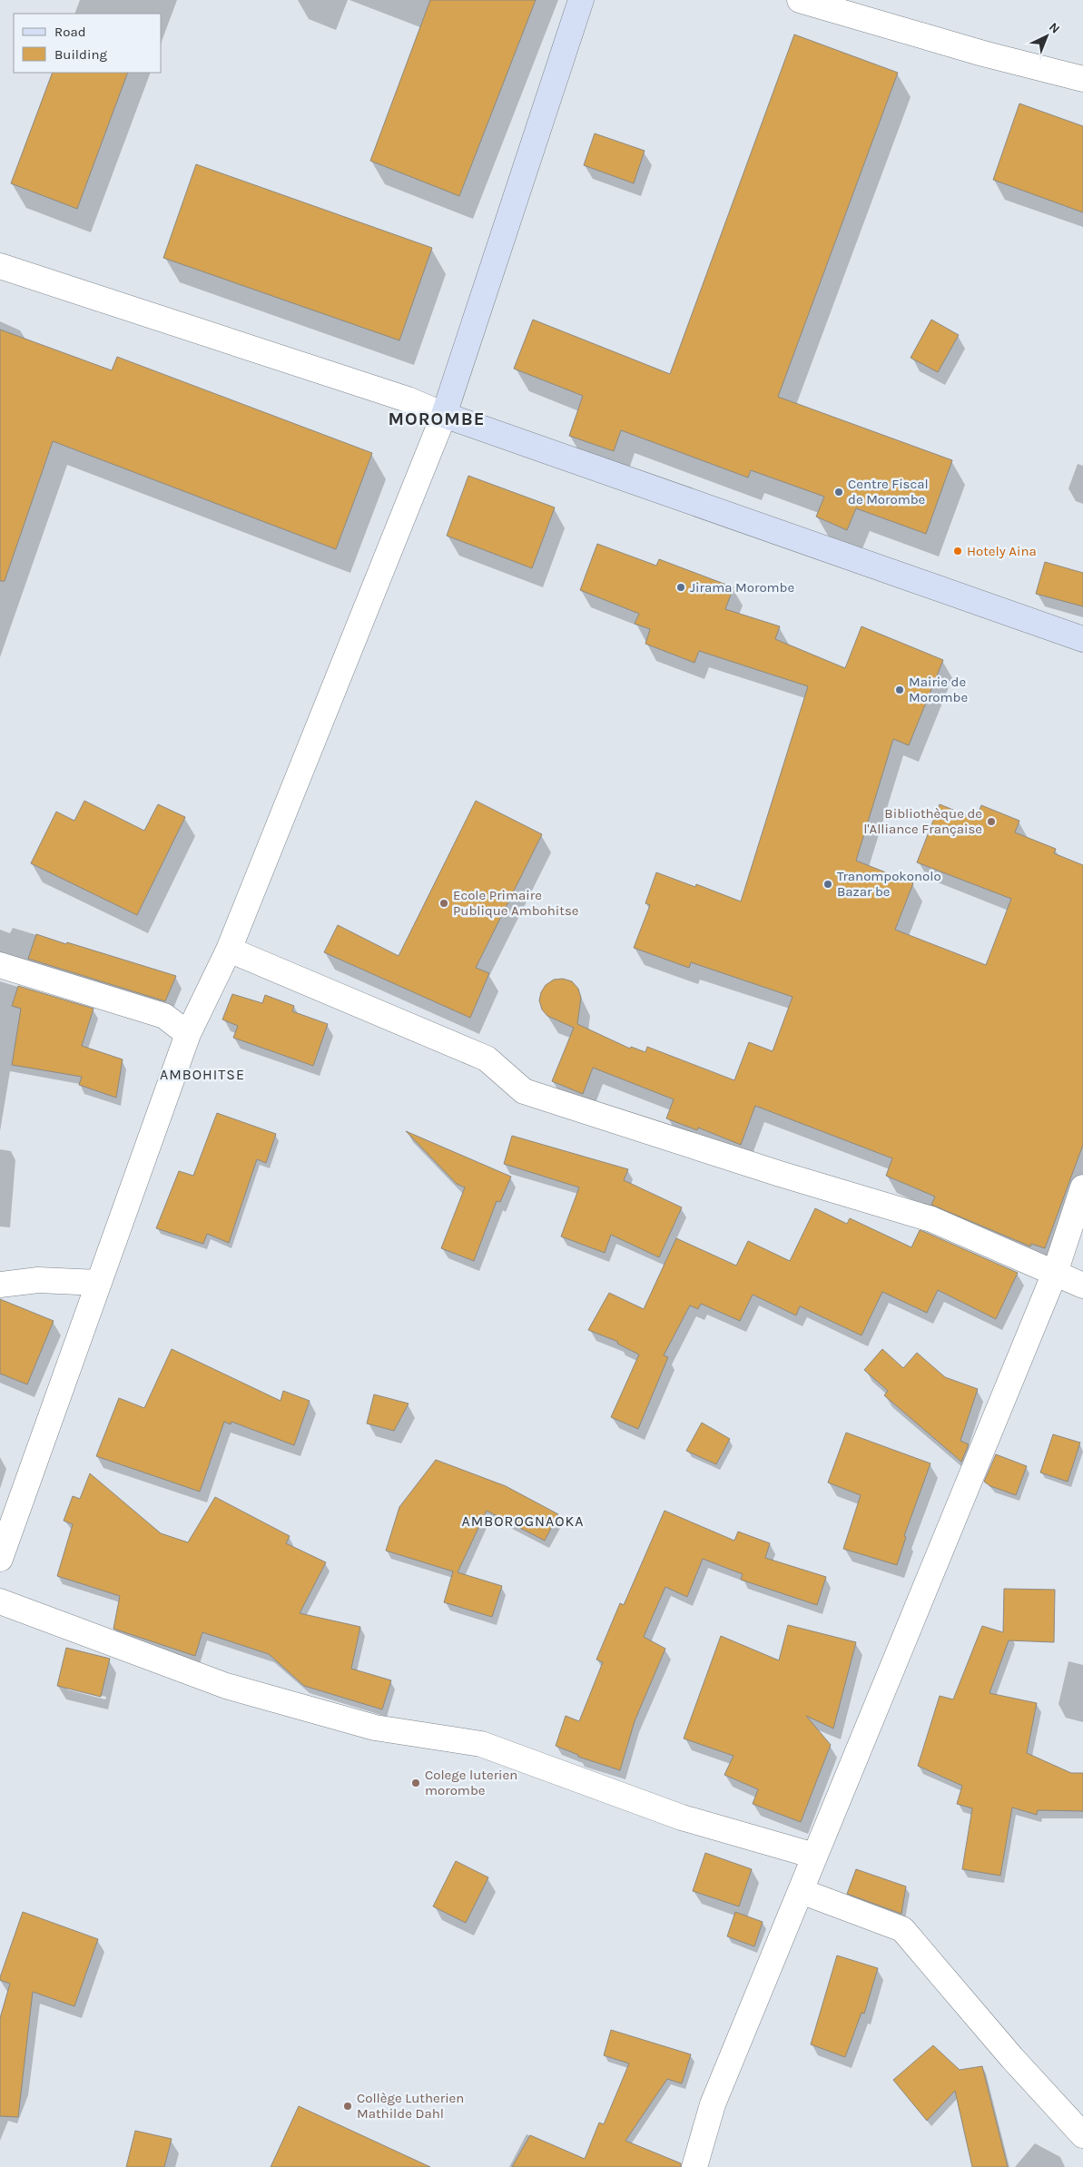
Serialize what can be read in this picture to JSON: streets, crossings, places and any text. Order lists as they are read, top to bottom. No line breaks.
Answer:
{"districts":["MOROMBE","AMBOHITSE","AMBOROGNAOKA"],"places":["Centre Fiscal de Morombe","Hotely Aina","Jirama Morombe","Mairie de Morombe","Bibliothèque de l'Alliance Française","Tranompokonolo Bazar be","Ecole Primaire Publique Ambohitse","Colege luterien morombe","Collège Lutherien Mathilde Dahl"],"legend":["Road","Building"],"north":"top right"}
